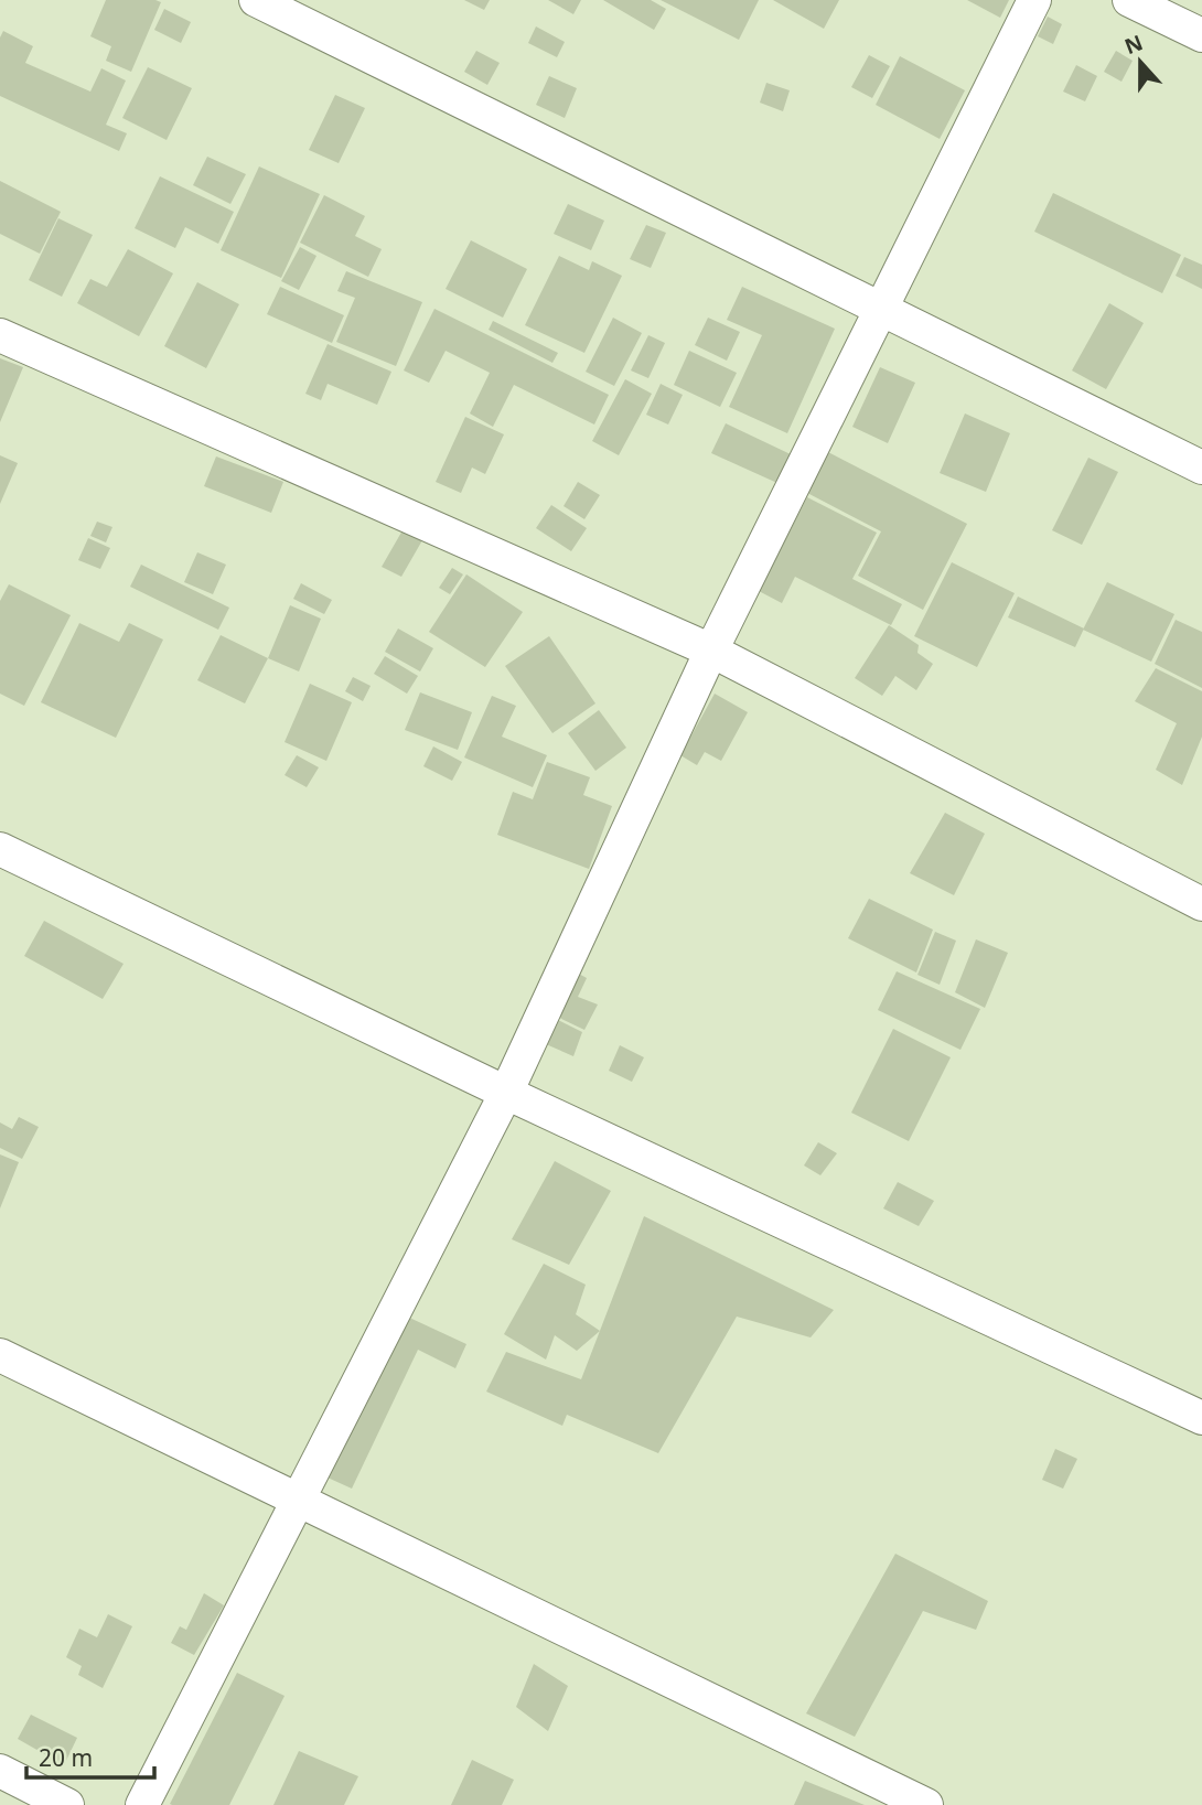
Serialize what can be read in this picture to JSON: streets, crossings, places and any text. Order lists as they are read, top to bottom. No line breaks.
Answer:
{"scale_bar":"20 m","north":"top"}
